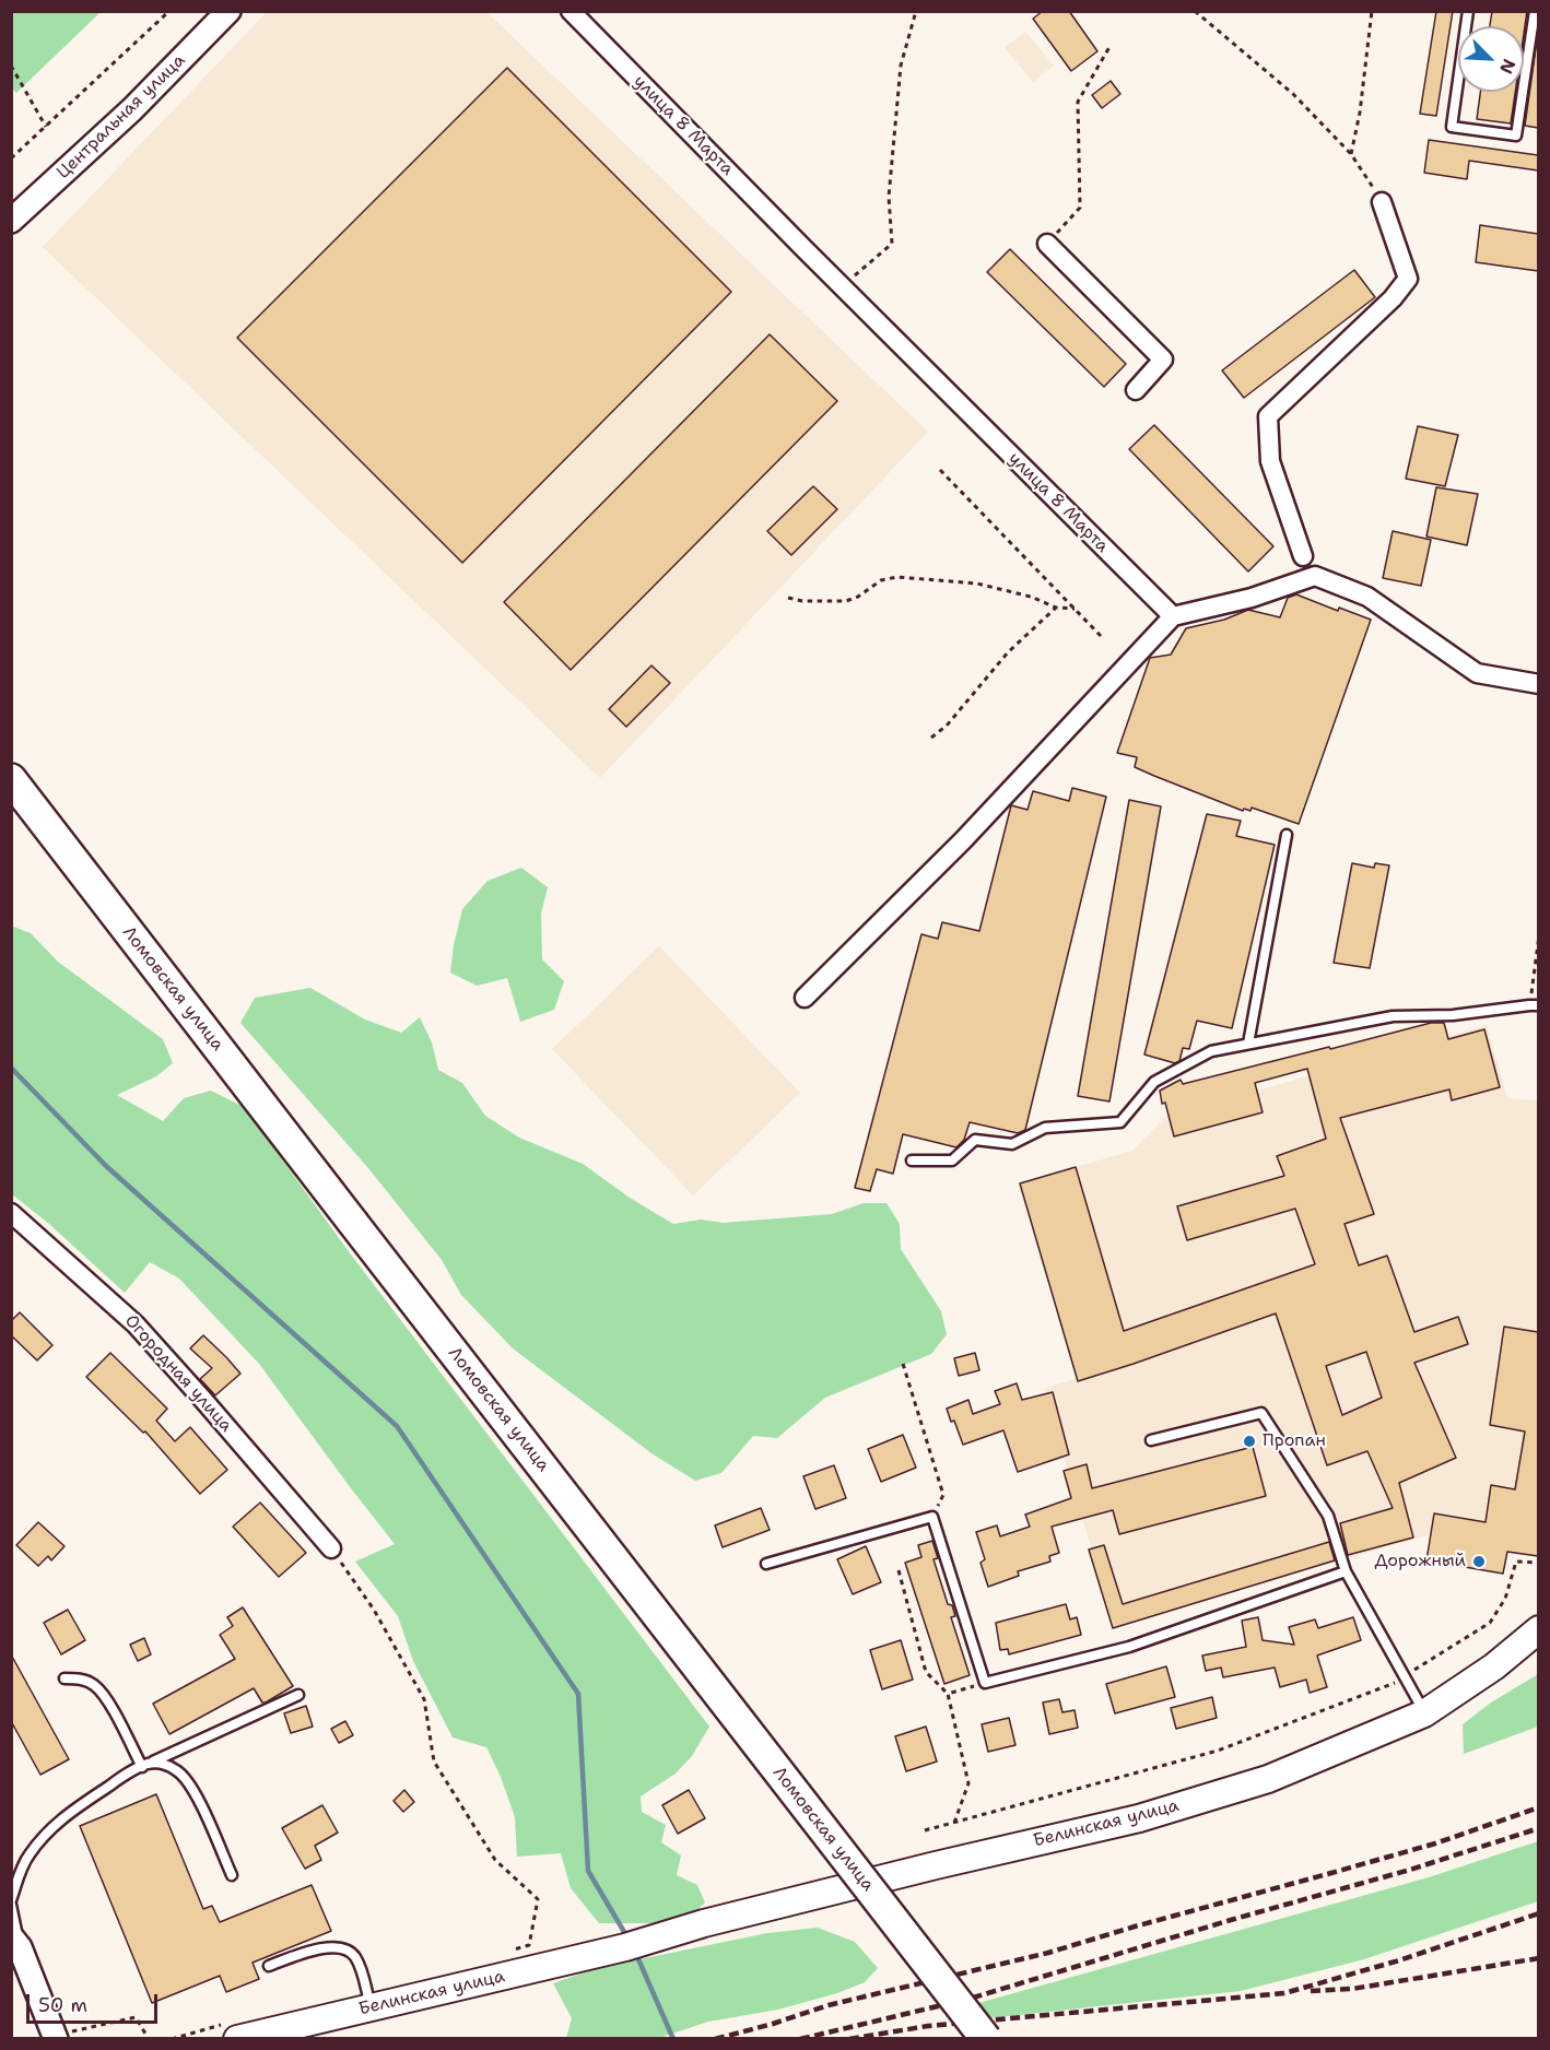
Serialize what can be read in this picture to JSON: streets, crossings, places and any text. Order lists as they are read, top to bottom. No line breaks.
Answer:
{"streets":{"main road":["Ломовская улица","Белинская улица"],"street":["Центральная улица","улица 8 Марта","Огородная улица"]},"places":["Пропан","Дорожный"],"scale_bar":"50 m","north":"bottom right"}
